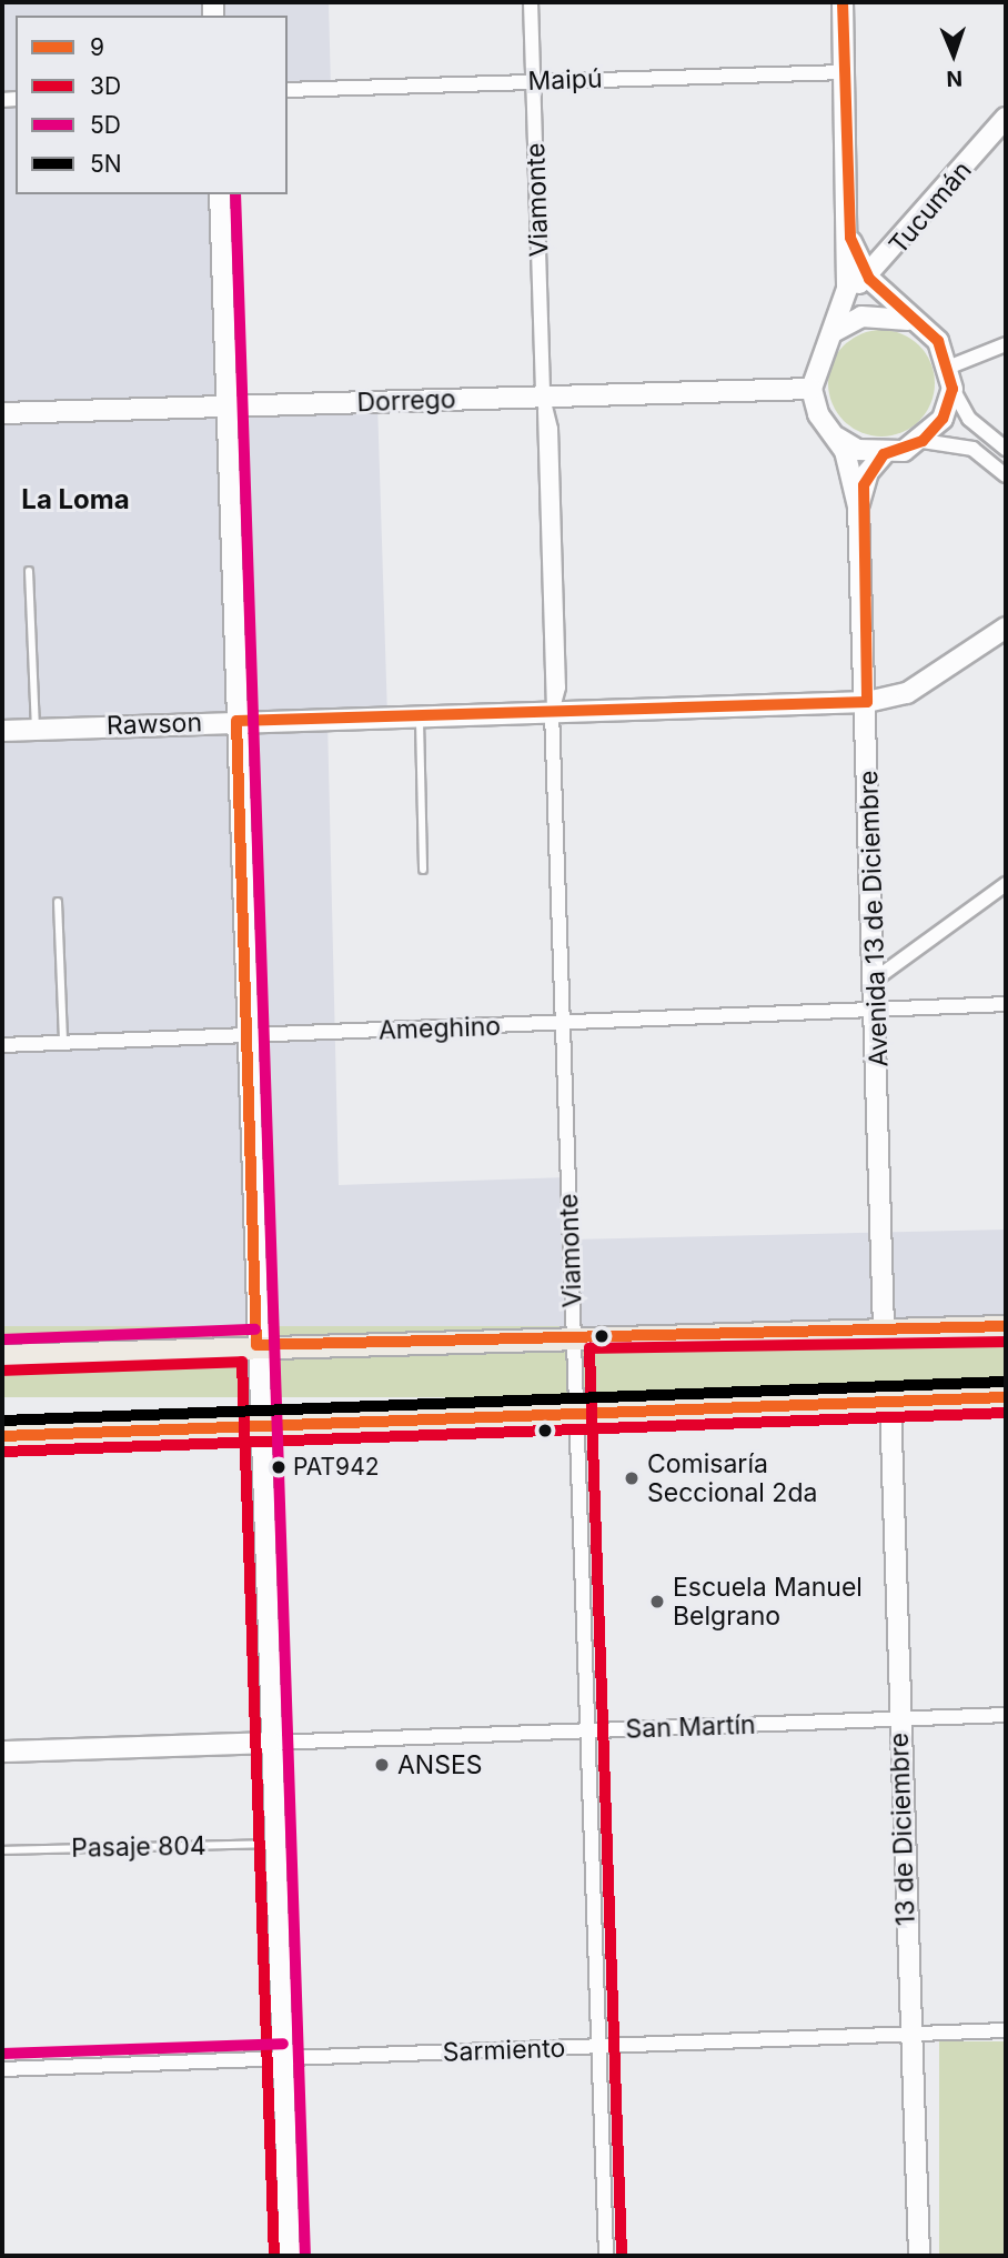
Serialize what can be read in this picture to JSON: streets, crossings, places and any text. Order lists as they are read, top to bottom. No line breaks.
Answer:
{"streets":{"main road":["Tucumán","Dorrego","Rawson","Avenida 13 de Diciembre","San Martín","13 de Diciembre"],"street":["Maipú","Viamonte","Ameghino","Sarmiento"],"lane":["Pasaje 804"]},"crossings":[["Maipú","Viamonte"],["Viamonte","Dorrego"],["Viamonte","Rawson"],["Viamonte","Ameghino"],["Viamonte","San Martín"],["Viamonte","Sarmiento"],["Rawson","Avenida 13 de Diciembre"],["Avenida 13 de Diciembre","Ameghino"],["San Martín","13 de Diciembre"],["13 de Diciembre","Sarmiento"]],"districts":["La Loma"],"places":["PAT942","Comisaría Seccional 2da","Escuela Manuel Belgrano","ANSES"],"lines":["transit line 9","transit line 5D","transit line 3D","transit line 5N"],"legend":["9","3D","5D","5N"],"north":"bottom"}
